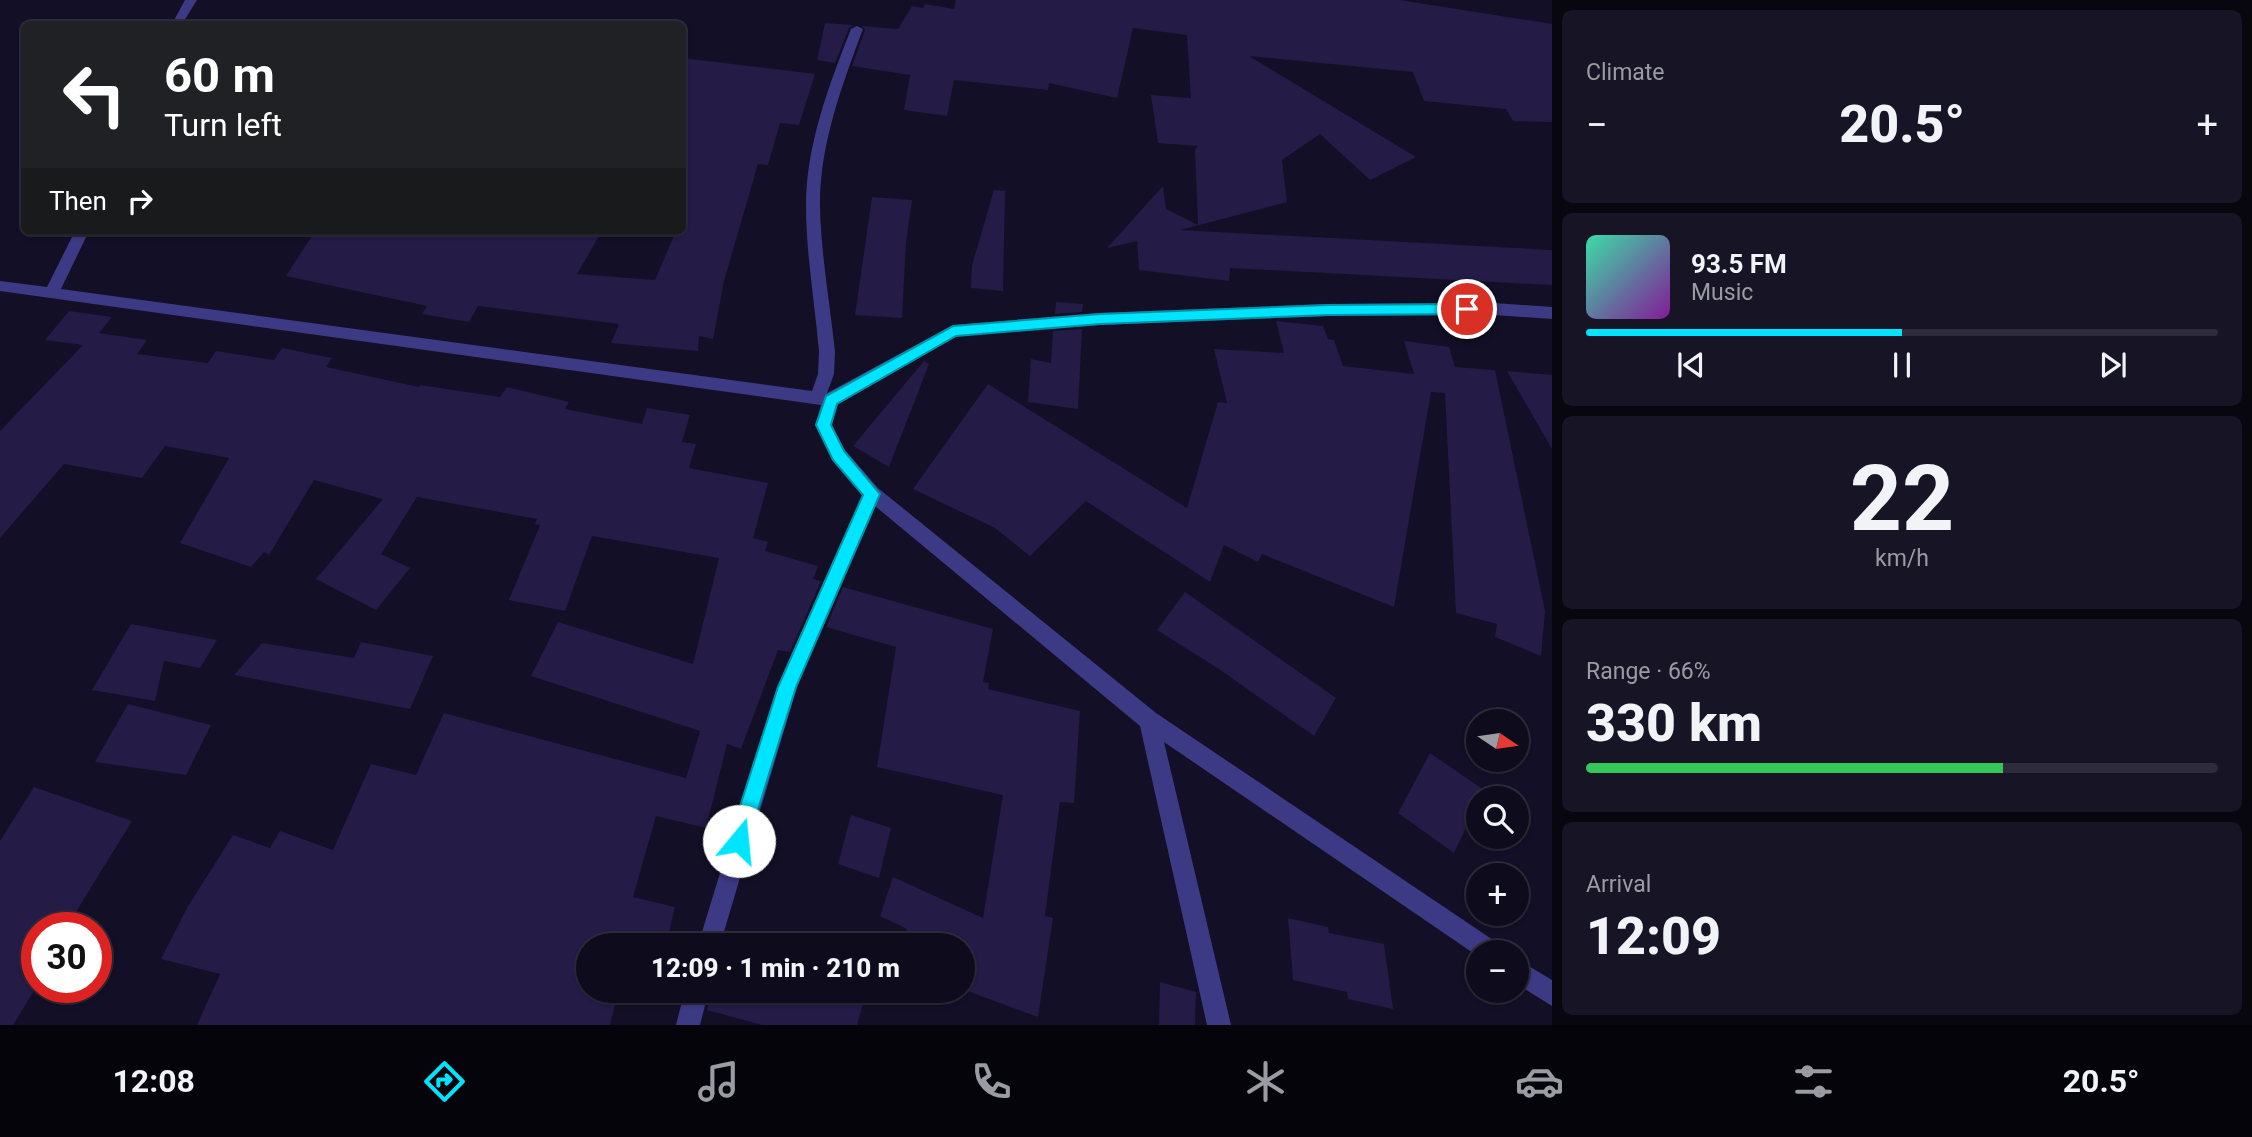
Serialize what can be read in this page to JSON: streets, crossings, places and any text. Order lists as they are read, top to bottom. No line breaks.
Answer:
{"north":"right","page":{"tile":["Climate",["22","km/h"],["Range · 66%","330 km"],["Arrival","12:09"]],"turn":["60 m","Turn left"],"heat":["−","20.5°","+"],"then":"Then","song":["93.5 FM","Music"],"map_buttons":["+","−"],"limit":"30","trip":"12:09 · 1 min · 210 m","tabs":["12:08","20.5°"]}}
